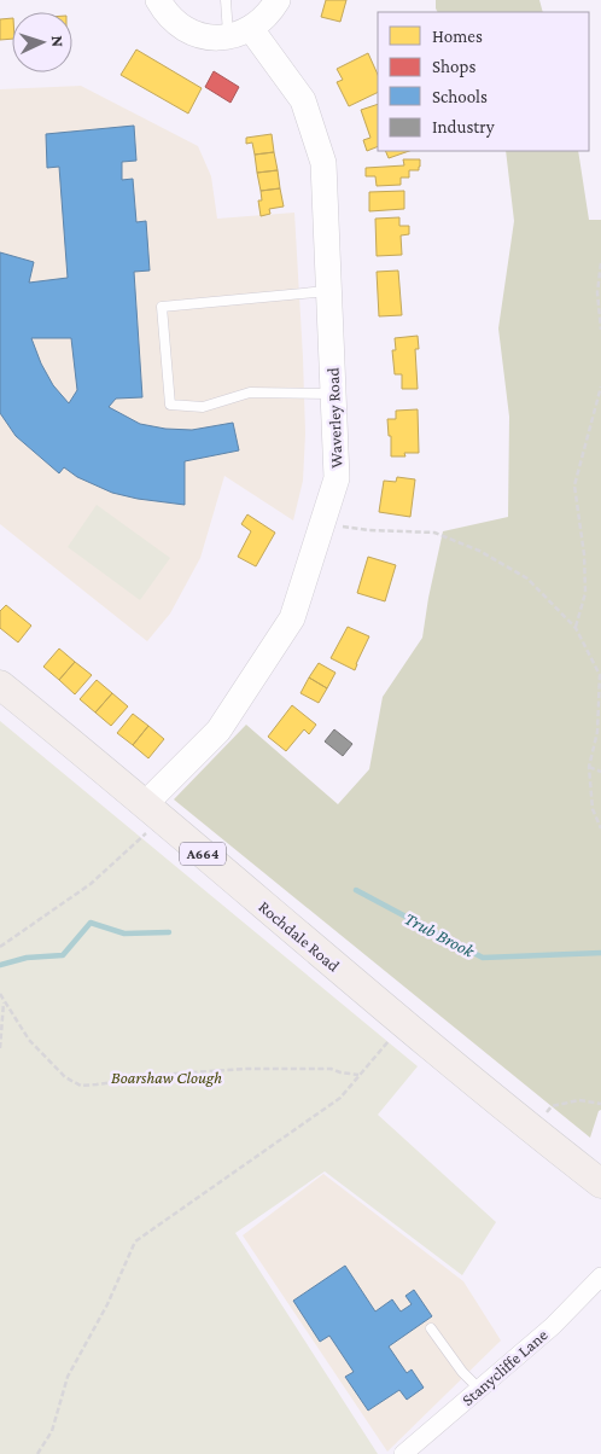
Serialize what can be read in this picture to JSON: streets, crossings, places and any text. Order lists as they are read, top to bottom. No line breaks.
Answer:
{"streets":{"main road":["A664","Rochdale Road"],"street":["Waverley Road","Stanycliffe Lane"]},"crossings":[["Waverley Road","Rochdale Road"]],"water":["Trub Brook"],"parks":["Boarshaw Clough"],"legend":["Homes","Shops","Schools","Industry"],"north":"right"}
